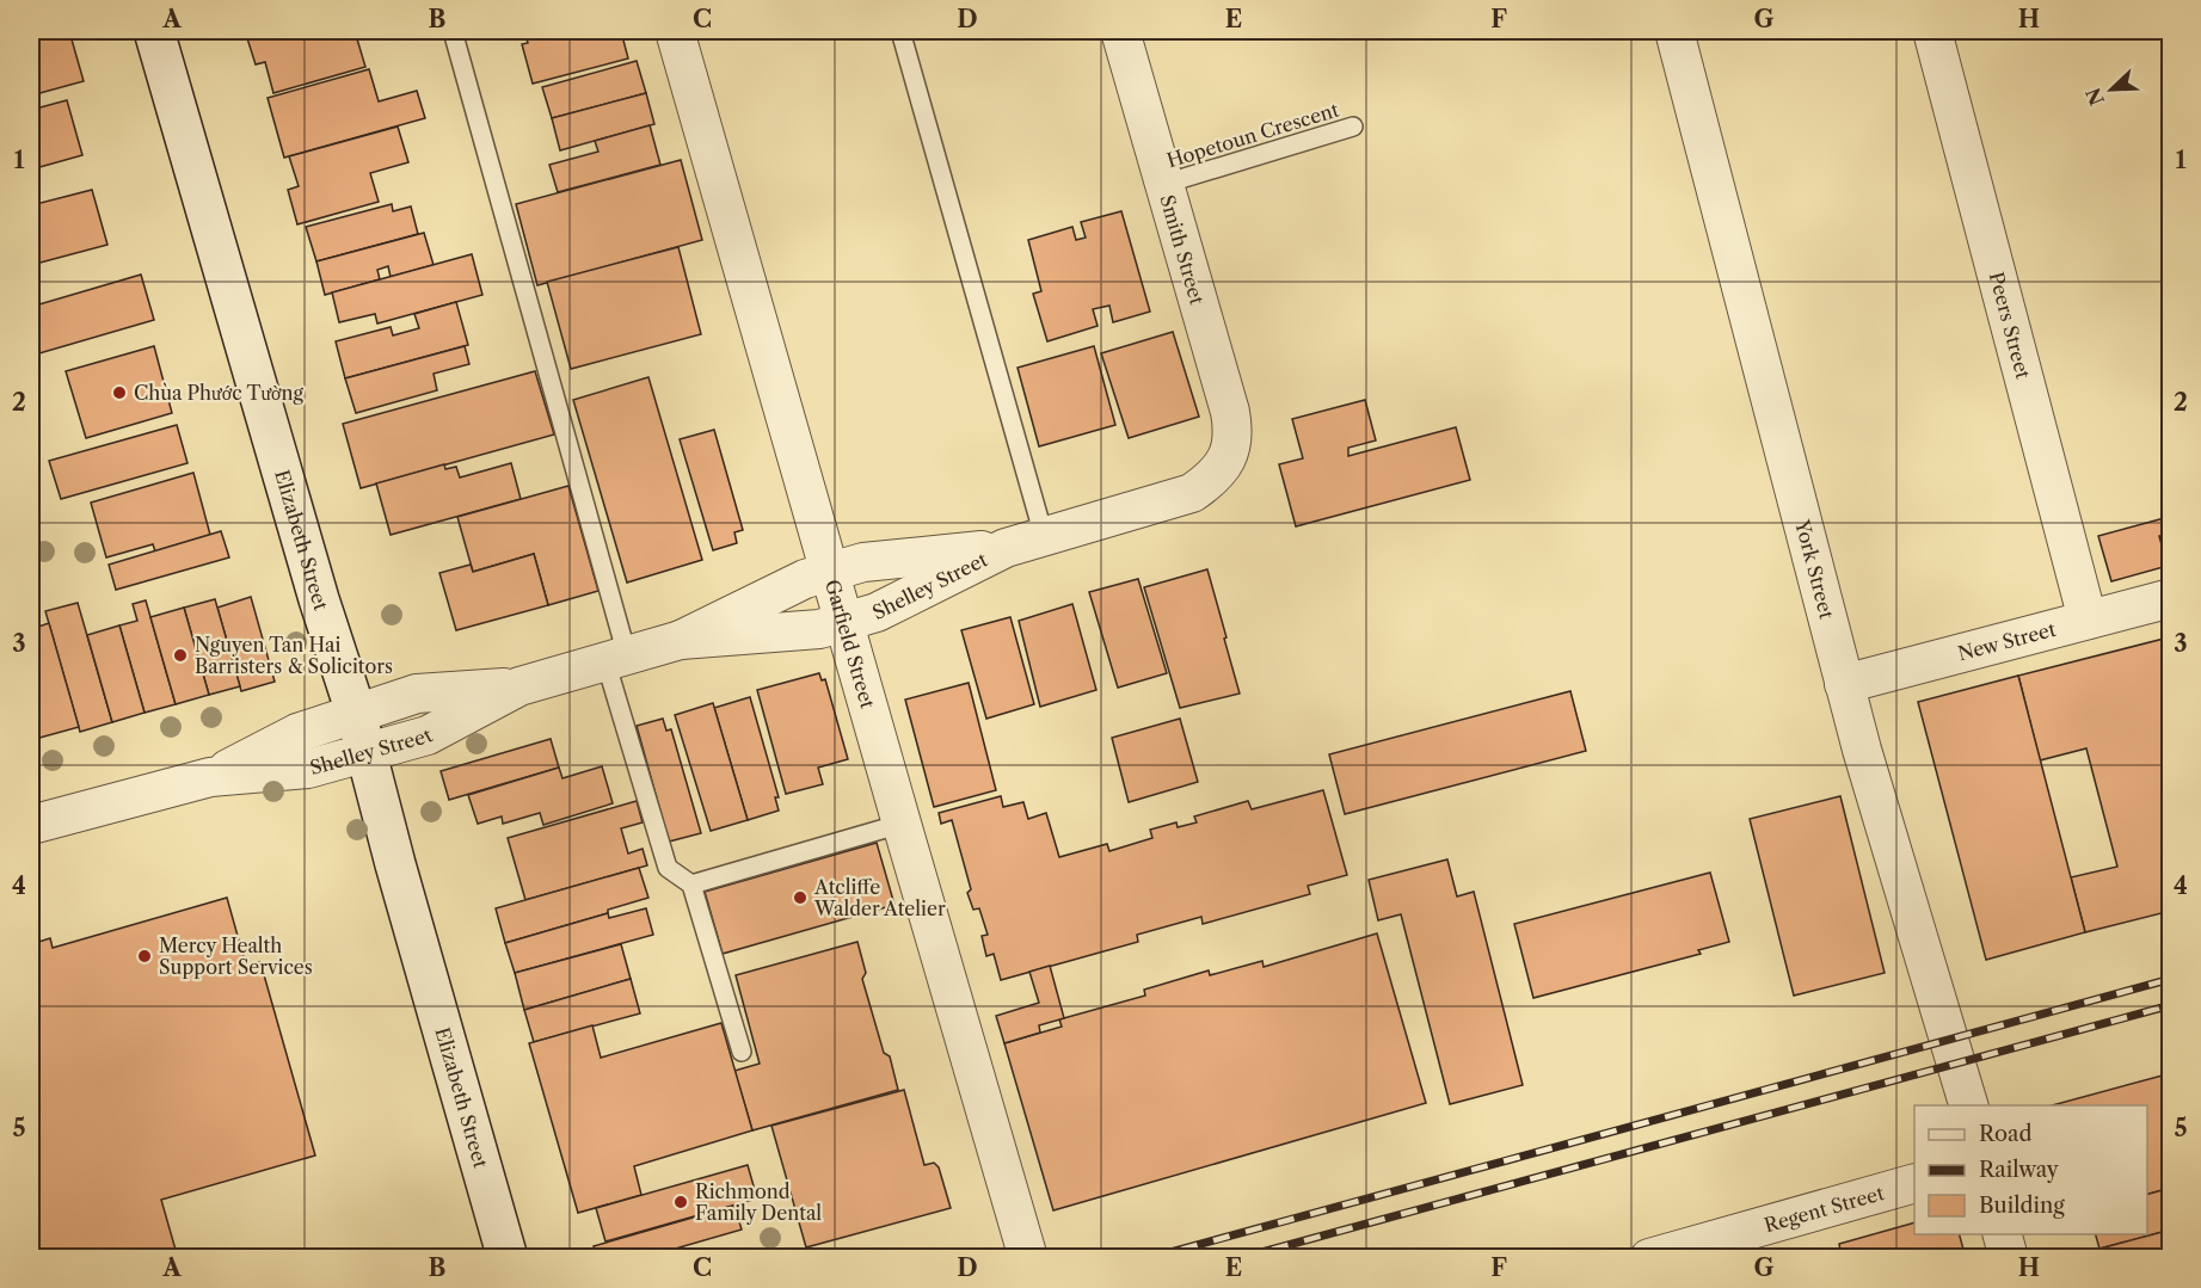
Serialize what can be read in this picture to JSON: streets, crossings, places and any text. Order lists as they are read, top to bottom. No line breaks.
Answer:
{"streets":{"street":["Smith Street","Peers Street","Elizabeth Street","York Street","Shelley Street","New Street","Garfield Street","Regent Street"],"lane":["Hopetoun Crescent"]},"crossings":[["Hopetoun Crescent","Smith Street"],["Smith Street","Shelley Street"],["Peers Street","New Street"],["Elizabeth Street","Shelley Street"],["York Street","New Street"],["Shelley Street","Garfield Street"]],"places":["Chùa Phước Tường","Nguyen Tan Hai Barristers & Solicitors","Atcliffe Walder Atelier","Mercy Health Support Services","Richmond Family Dental"],"legend":["Road","Railway","Building"],"north":"bottom left","grid":{"columns":["A","B","C","D","E","F","G","H"],"rows":["1","2","3","4","5"]}}
